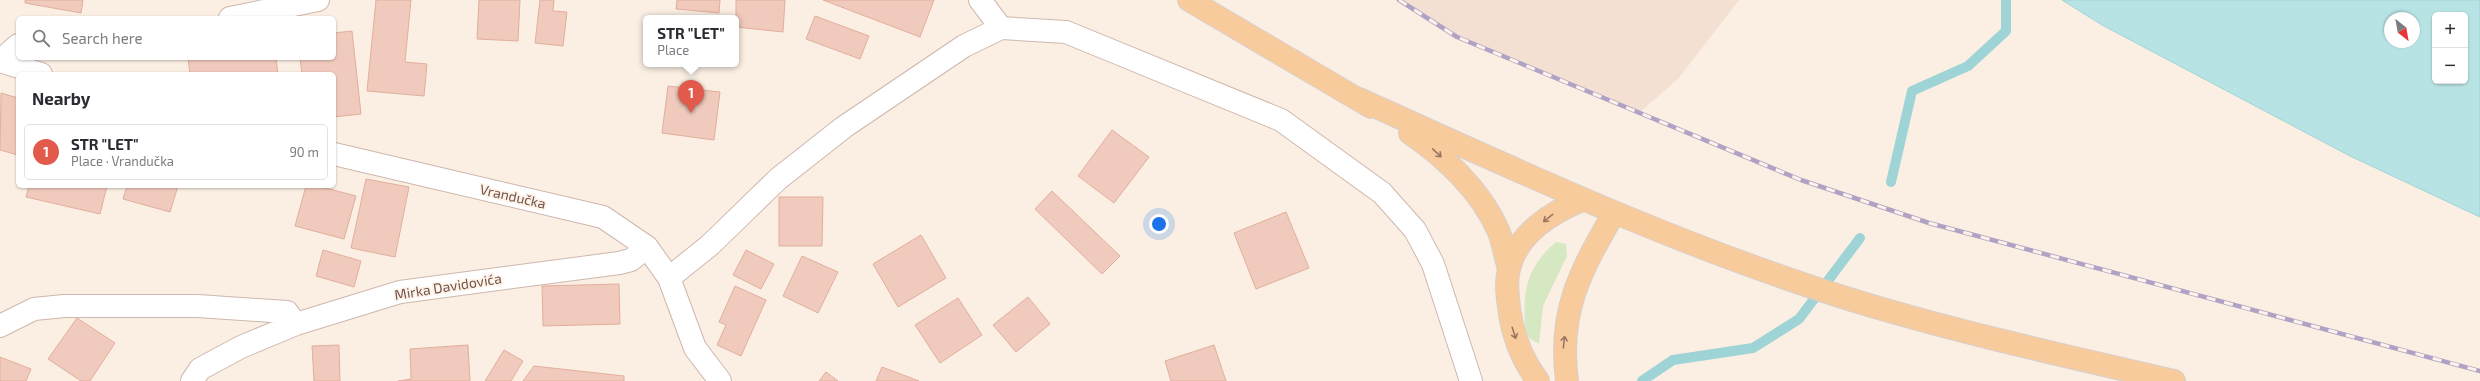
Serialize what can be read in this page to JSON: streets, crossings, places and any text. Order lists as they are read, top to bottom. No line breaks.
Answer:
{"streets":{"street":["Vrandučka","Mirka Davidovića"]},"crossings":[["Vrandučka","Mirka Davidovića"]],"north":"bottom right","page":{"map_buttons":["+","−"],"popup":["STR \"LET\"","Place"],"search":"Search here","heading":"Nearby","pins":"1","list":[{"mark":"1","name":"STR \"LET\"","note":"Place · Vrandučka","value":"90 m"}]}}
